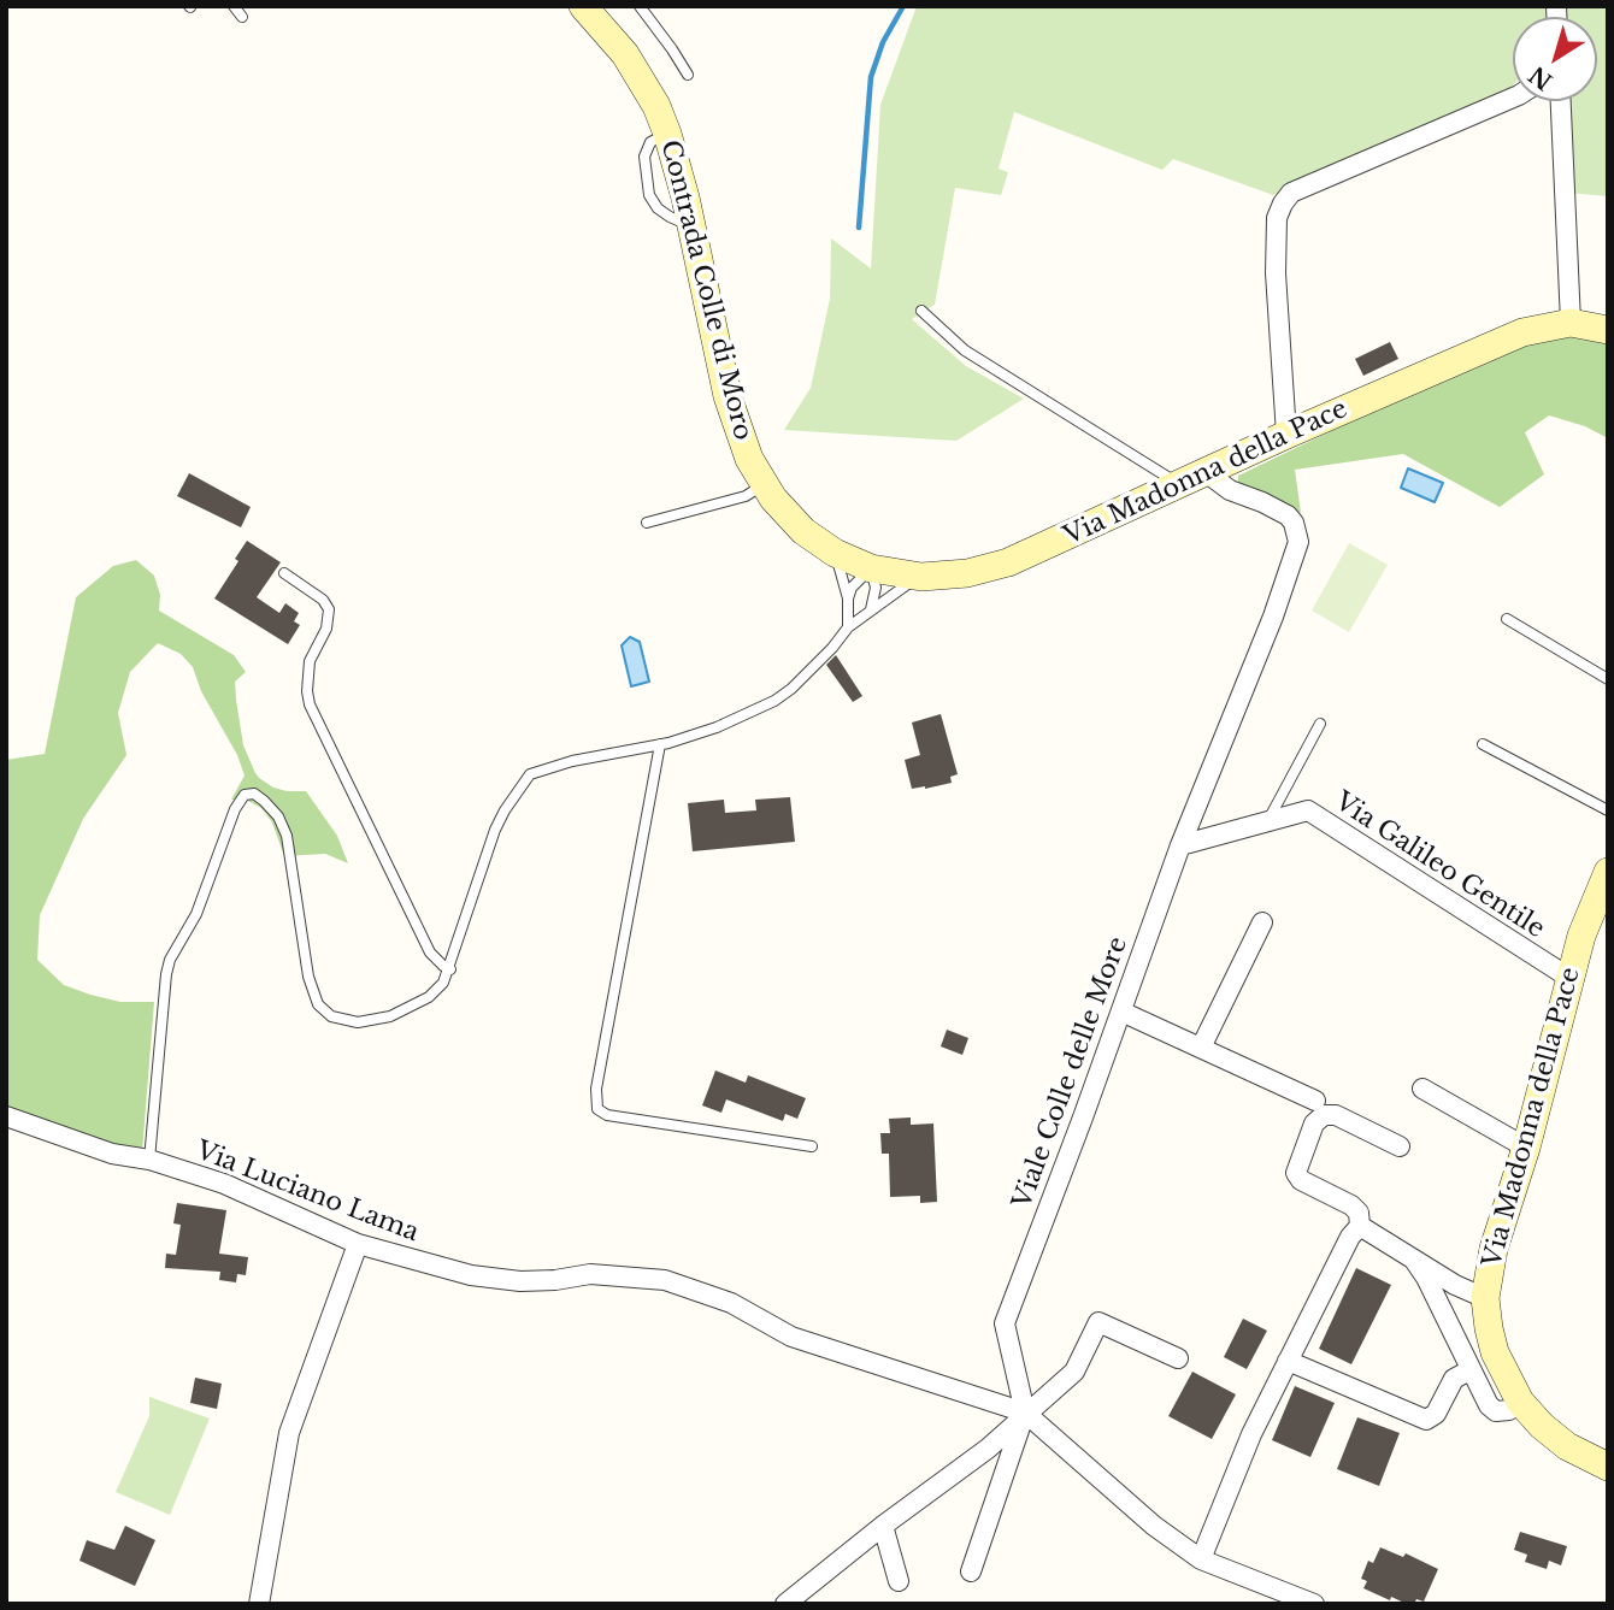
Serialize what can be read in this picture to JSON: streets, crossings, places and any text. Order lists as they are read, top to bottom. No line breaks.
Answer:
{"streets":{"main road":["Contrada Colle di Moro","Via Madonna della Pace"],"street":["Via Galileo Gentile","Viale Colle delle More","Via Luciano Lama"]},"crossings":[["Contrada Colle di Moro","Via Madonna della Pace"],["Via Madonna della Pace","Via Galileo Gentile"],["Via Madonna della Pace","Viale Colle delle More"],["Via Galileo Gentile","Viale Colle delle More"],["Viale Colle delle More","Via Luciano Lama"]],"north":"bottom left"}
